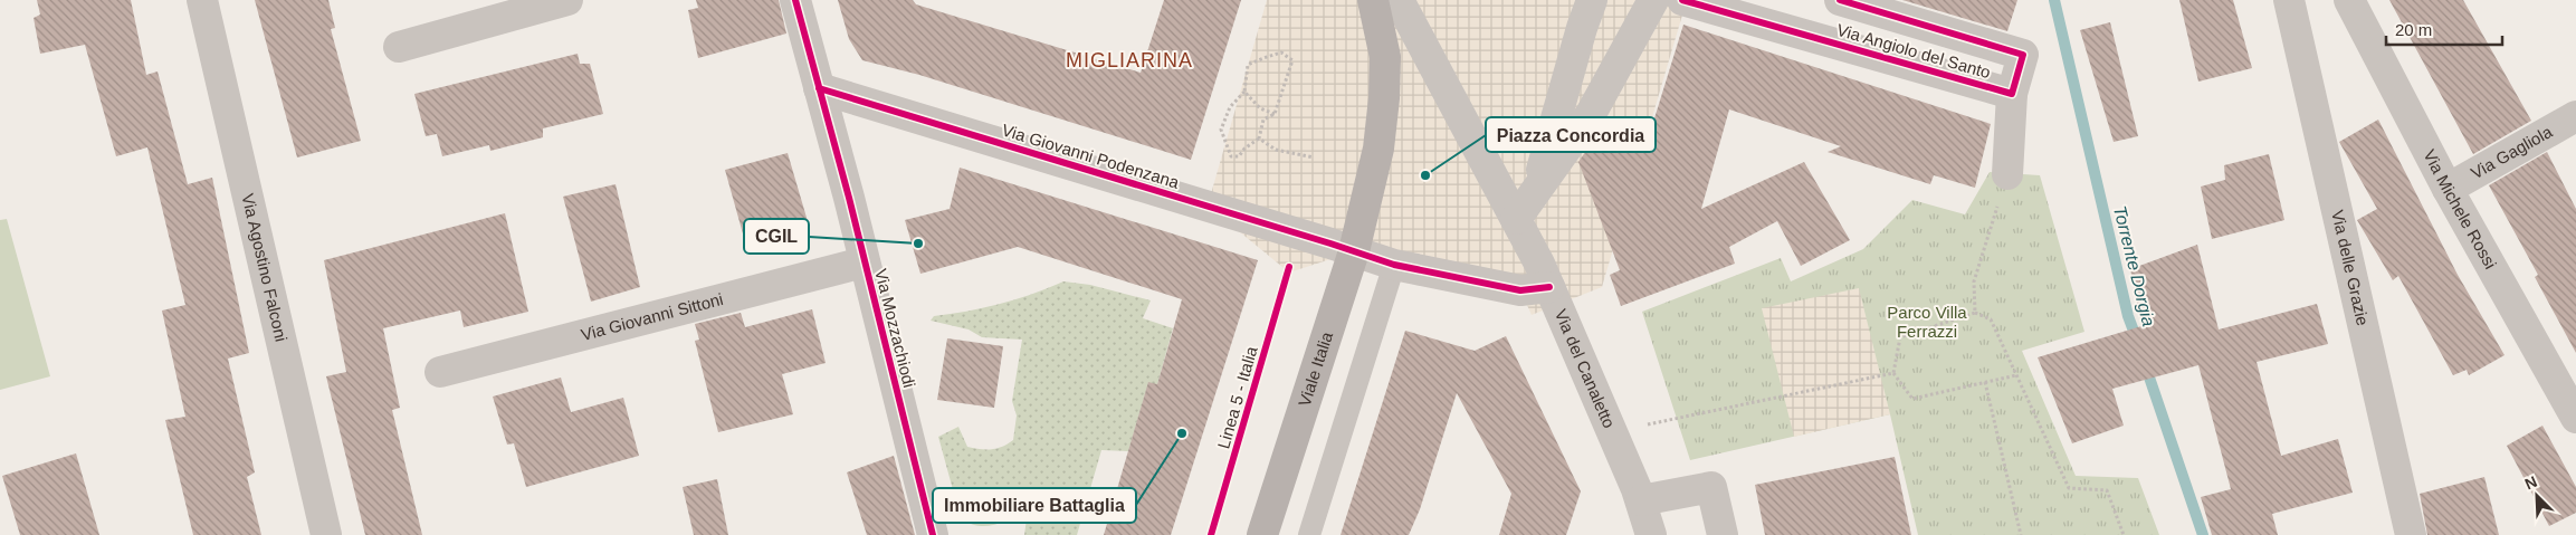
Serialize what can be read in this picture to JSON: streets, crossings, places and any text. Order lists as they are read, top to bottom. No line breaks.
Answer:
{"streets":{"main road":["Viale Italia"],"street":["Via Angiolo del Santo","Via Gagliola","Via Giovanni Podenzana","Via Michele Rossi","Via Agostino Falconi","Via delle Grazie","Via Giovanni Sittoni","Via Mozzachiodi","Via del Canaletto"],"cycle path":["Linea 5 - Italia"]},"crossings":[["Via Gagliola","Via Michele Rossi"],["Via Giovanni Podenzana","Via Mozzachiodi"],["Via Giovanni Podenzana","Via del Canaletto"],["Via Giovanni Podenzana","Viale Italia"],["Via Giovanni Sittoni","Via Mozzachiodi"]],"districts":["MIGLIARINA"],"water":["Torrente Dorgia"],"parks":["Parco Villa Ferrazzi"],"places":["Piazza Concordia","CGIL","Immobiliare Battaglia"],"scale_bar":"20 m","north":"top left"}
